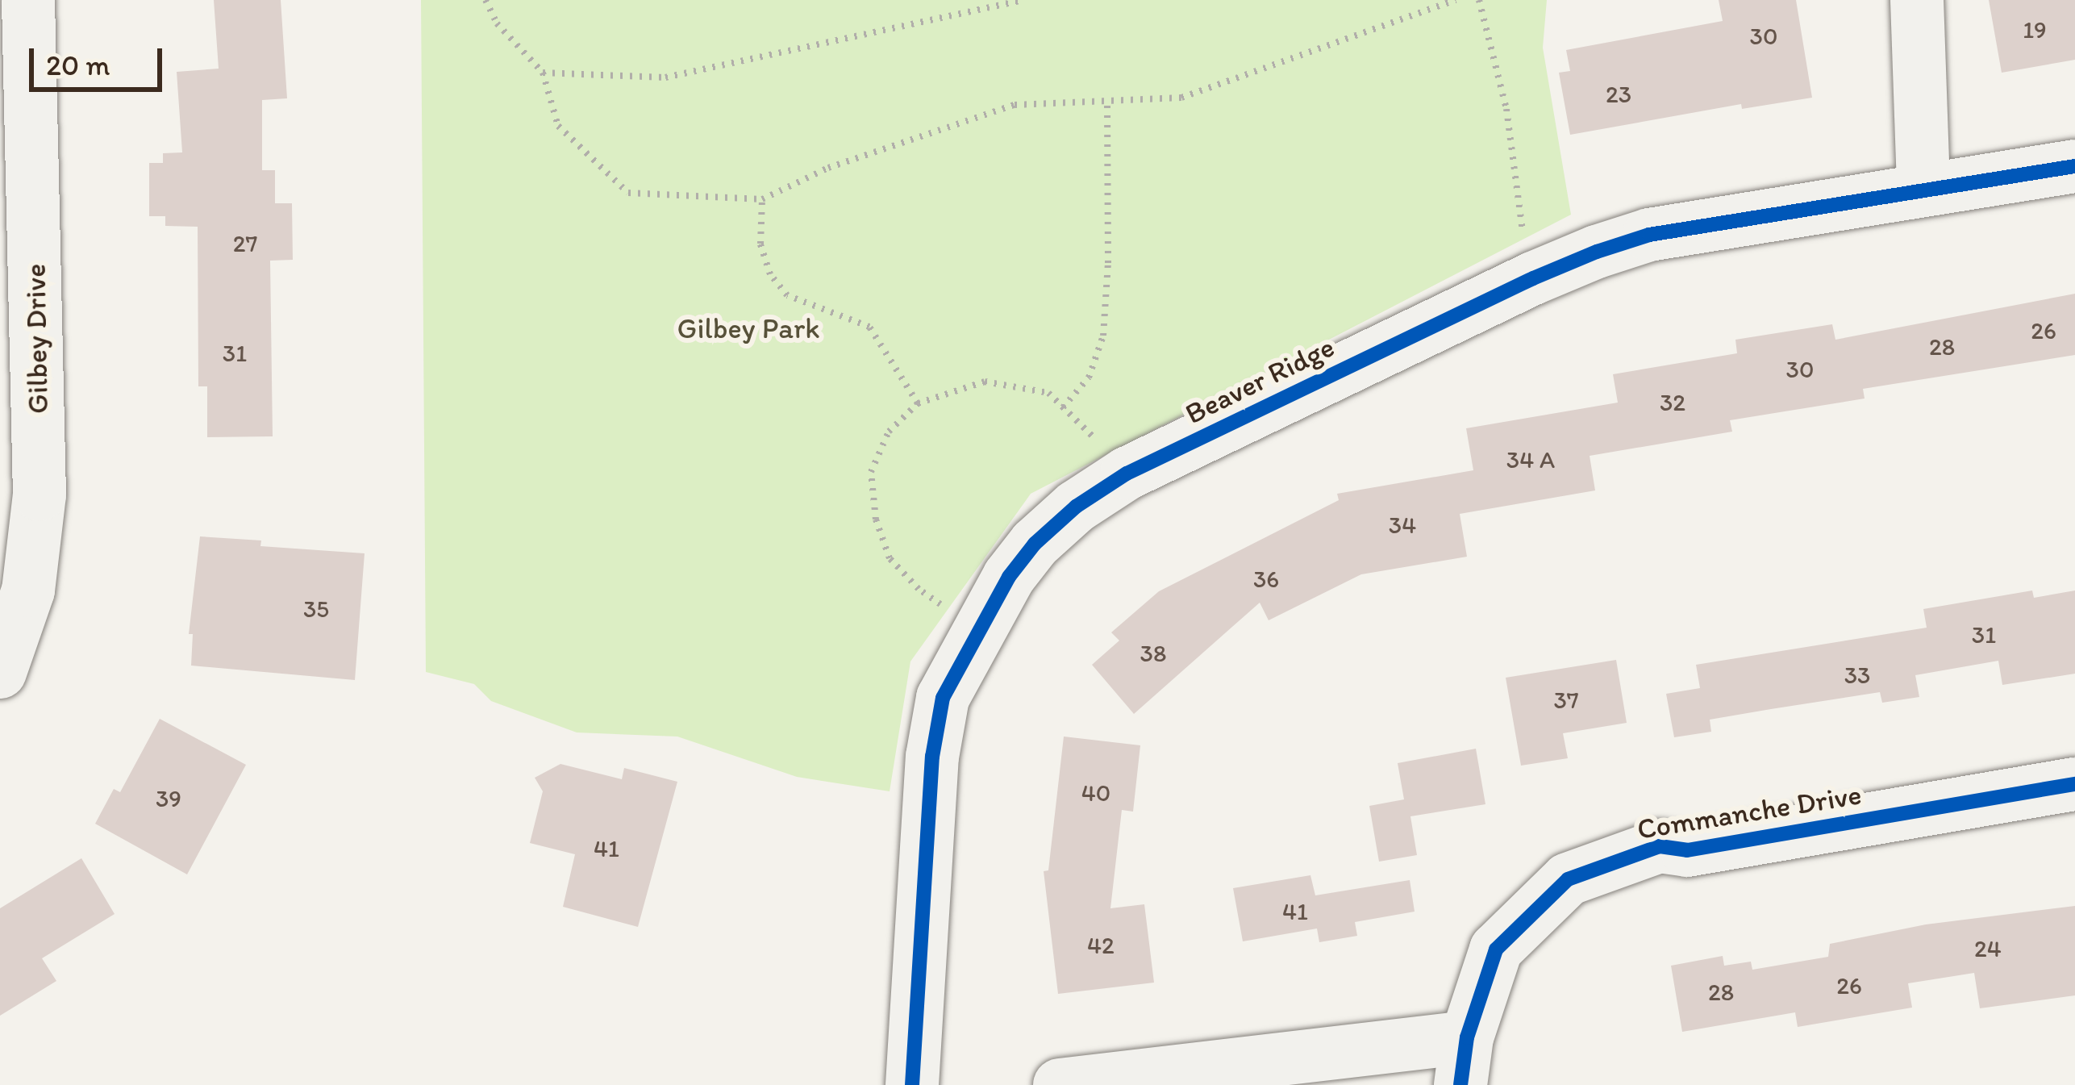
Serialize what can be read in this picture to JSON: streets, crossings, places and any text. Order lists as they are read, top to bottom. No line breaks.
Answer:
{"streets":{"street":["Gilbey Drive","Beaver Ridge","Commanche Drive"]},"parks":["Gilbey Park"],"house_numbers":["19","30","23","27","26","28","31","30","32","34 A","34","36","35","31","38","33","37","40","39","41","41","42","24","26","28"],"scale_bar":"20 m"}
